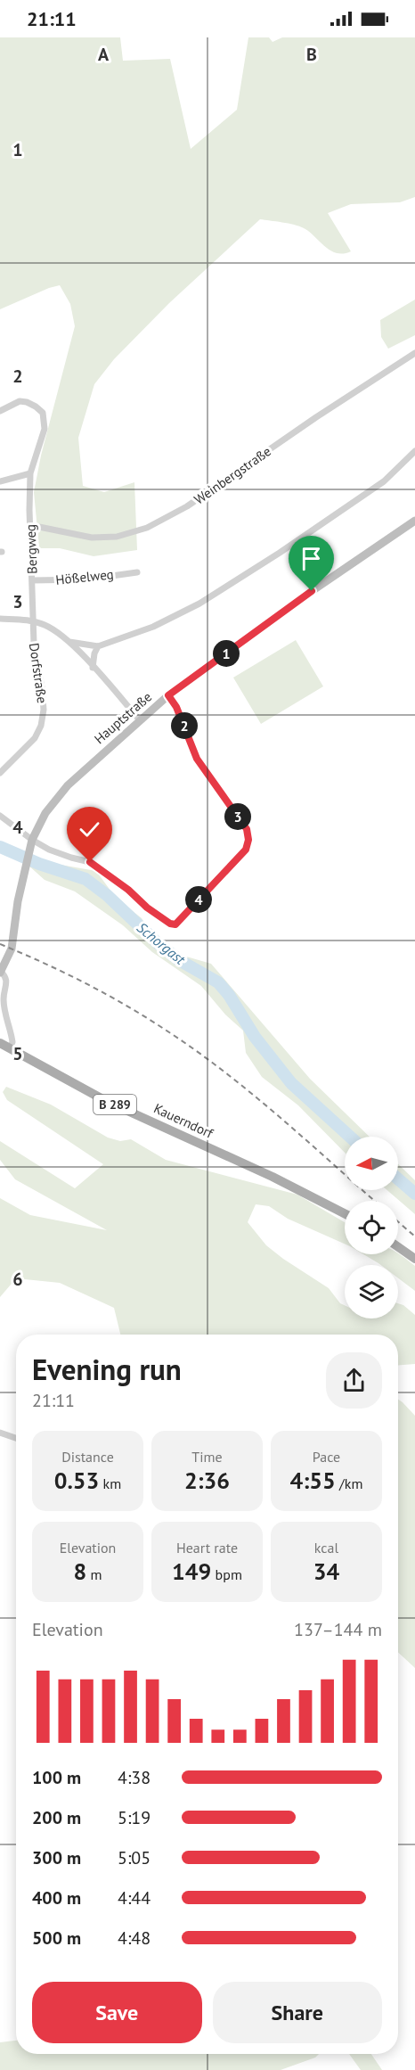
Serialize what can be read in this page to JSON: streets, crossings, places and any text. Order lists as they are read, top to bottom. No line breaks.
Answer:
{"streets":{"main road":["Hauptstraße","B 289","Kauerndorf"],"street":["Weinbergstraße","Bergweg","Hößelweg","Dorfstraße"]},"crossings":[["Weinbergstraße","Bergweg"],["Bergweg","Hößelweg"],["Bergweg","Dorfstraße"],["Hauptstraße","Kauerndorf"]],"water":["Schorgast"],"north":"left","page":{"status":"21:11","pins":["1","2","3","4"],"heading":["Evening run","21:11"],"stats":[["Distance","0.53 km"],["Time","2:36"],["Pace","4:55 /km"],["Elevation","8 m"],["Heart rate","149 bpm"],["kcal","34"]],"chart":["Elevation","137–144 m"],"list":[{"name":"100 m","note":"4:38"},{"name":"200 m","note":"5:19"},{"name":"300 m","note":"5:05"},{"name":"400 m","note":"4:44"},{"name":"500 m","note":"4:48"}],"buttons":["Save","Share"]},"grid":{"columns":["A","B"],"rows":["1","2","3","4","5","6"]}}
